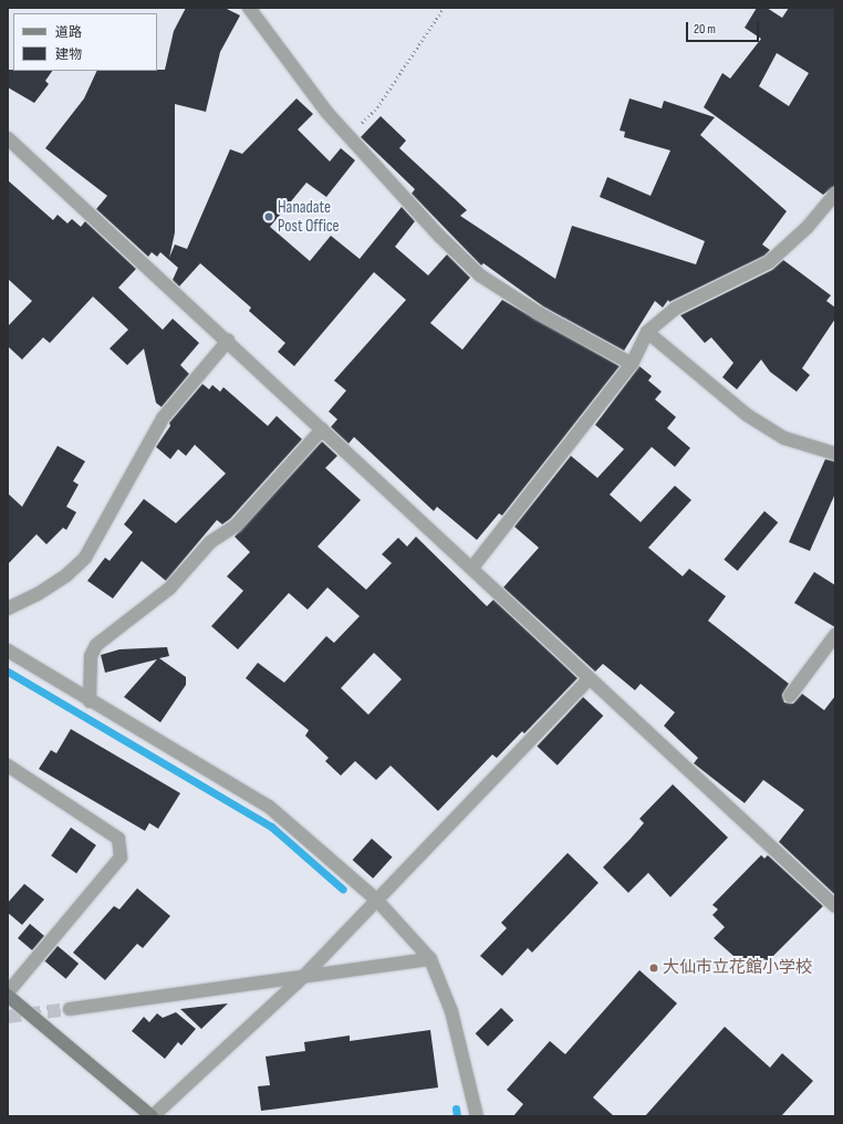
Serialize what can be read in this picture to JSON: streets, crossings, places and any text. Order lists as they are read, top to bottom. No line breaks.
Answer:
{"places":["Hanadate Post Office","大仙市立花館小学校"],"legend":["道路","建物"],"scale_bar":"20 m"}
